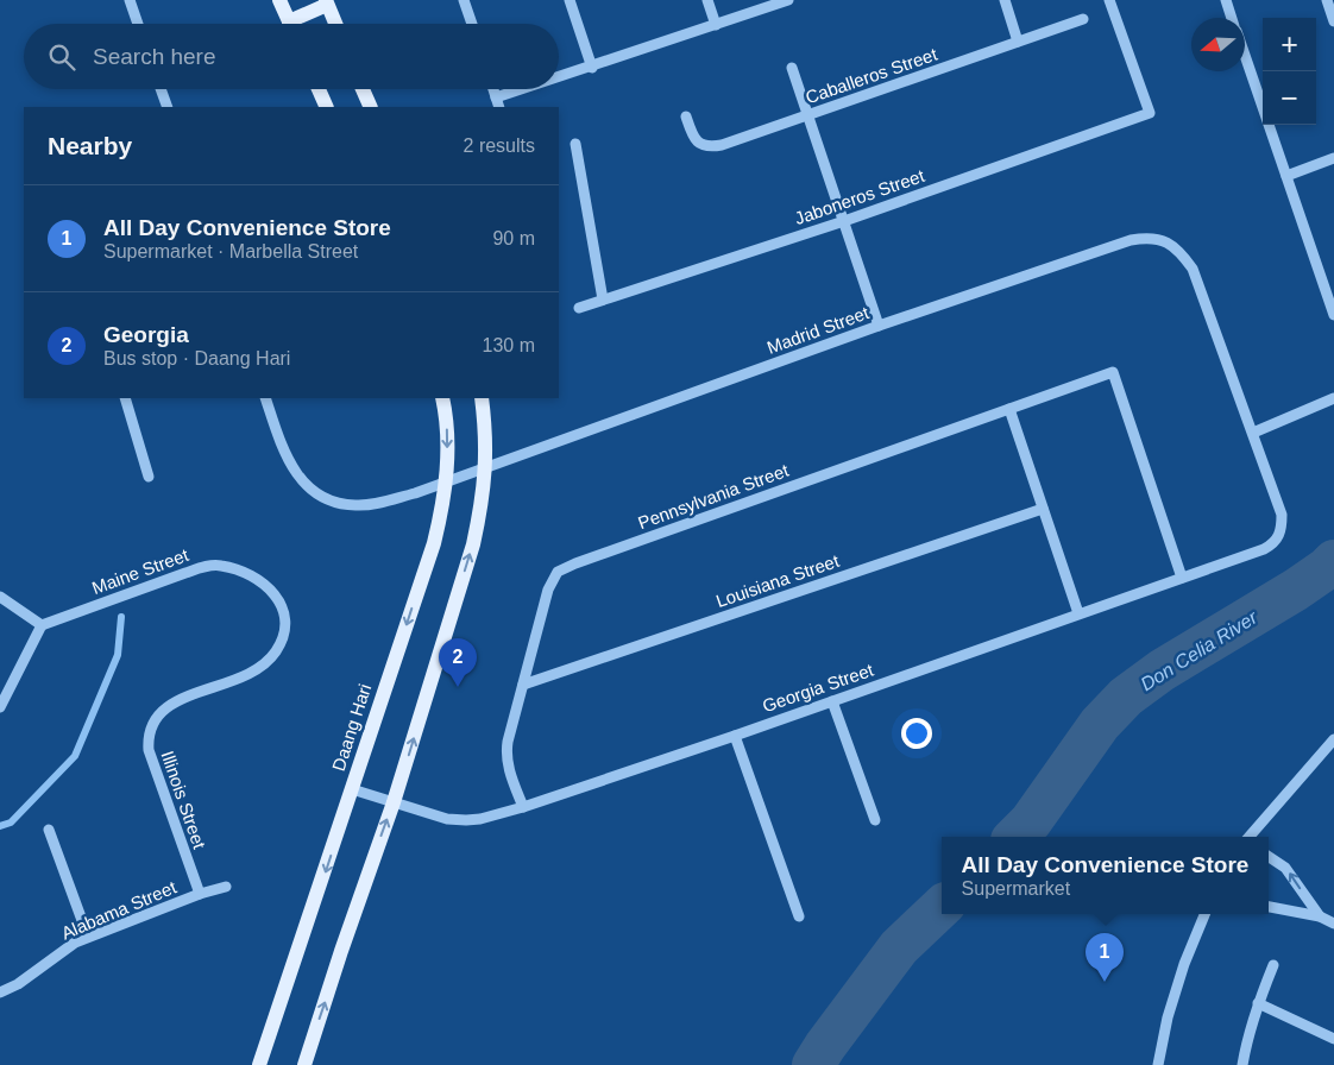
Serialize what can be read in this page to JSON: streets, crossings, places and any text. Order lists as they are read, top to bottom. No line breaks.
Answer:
{"streets":{"main road":["Daang Hari"],"street":["Caballeros Street","Jaboneros Street","Madrid Street","Pennsylvania Street","Maine Street","Louisiana Street","Georgia Street","Illinois Street","Alabama Street"]},"crossings":[["Madrid Street","Georgia Street"],["Madrid Street","Daang Hari"],["Pennsylvania Street","Louisiana Street"],["Pennsylvania Street","Georgia Street"],["Maine Street","Illinois Street"],["Georgia Street","Daang Hari"],["Illinois Street","Alabama Street"]],"water":["Don Celia River"],"north":"left","page":{"map_buttons":["+","−"],"search":"Search here","heading":["Nearby","2 results"],"list":[{"mark":"1","name":"All Day Convenience Store","note":"Supermarket · Marbella Street","value":"90 m"},{"mark":"2","name":"Georgia","note":"Bus stop · Daang Hari","value":"130 m"}],"pins":["2","1"],"popup":["All Day Convenience Store","Supermarket"]}}
